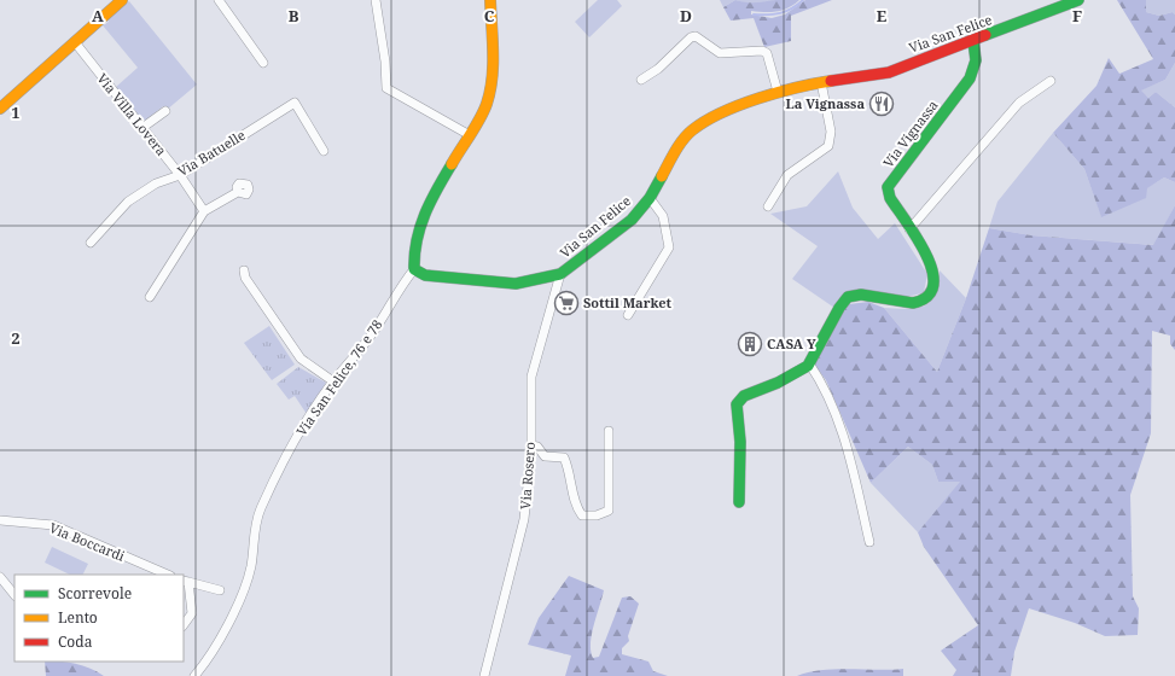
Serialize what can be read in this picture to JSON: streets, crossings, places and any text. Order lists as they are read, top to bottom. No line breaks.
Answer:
{"streets":{"street":["Via San Felice","Via Villa Lovera","Via Vignassa","Via Batuelle","Via San Felice, 76 e 78","Via Rosero","Via Boccardi"]},"crossings":[["Via San Felice","Via Vignassa"],["Via San Felice","Via San Felice, 76 e 78"],["Via San Felice","Via Rosero"],["Via Villa Lovera","Via Batuelle"]],"places":{"restaurant":["La Vignassa"],"supermarket":["Sottil Market"],"building":["CASA Y"]},"legend":["Scorrevole","Lento","Coda"],"grid":{"columns":["A","B","C","D","E","F"],"rows":["1","2"]}}
